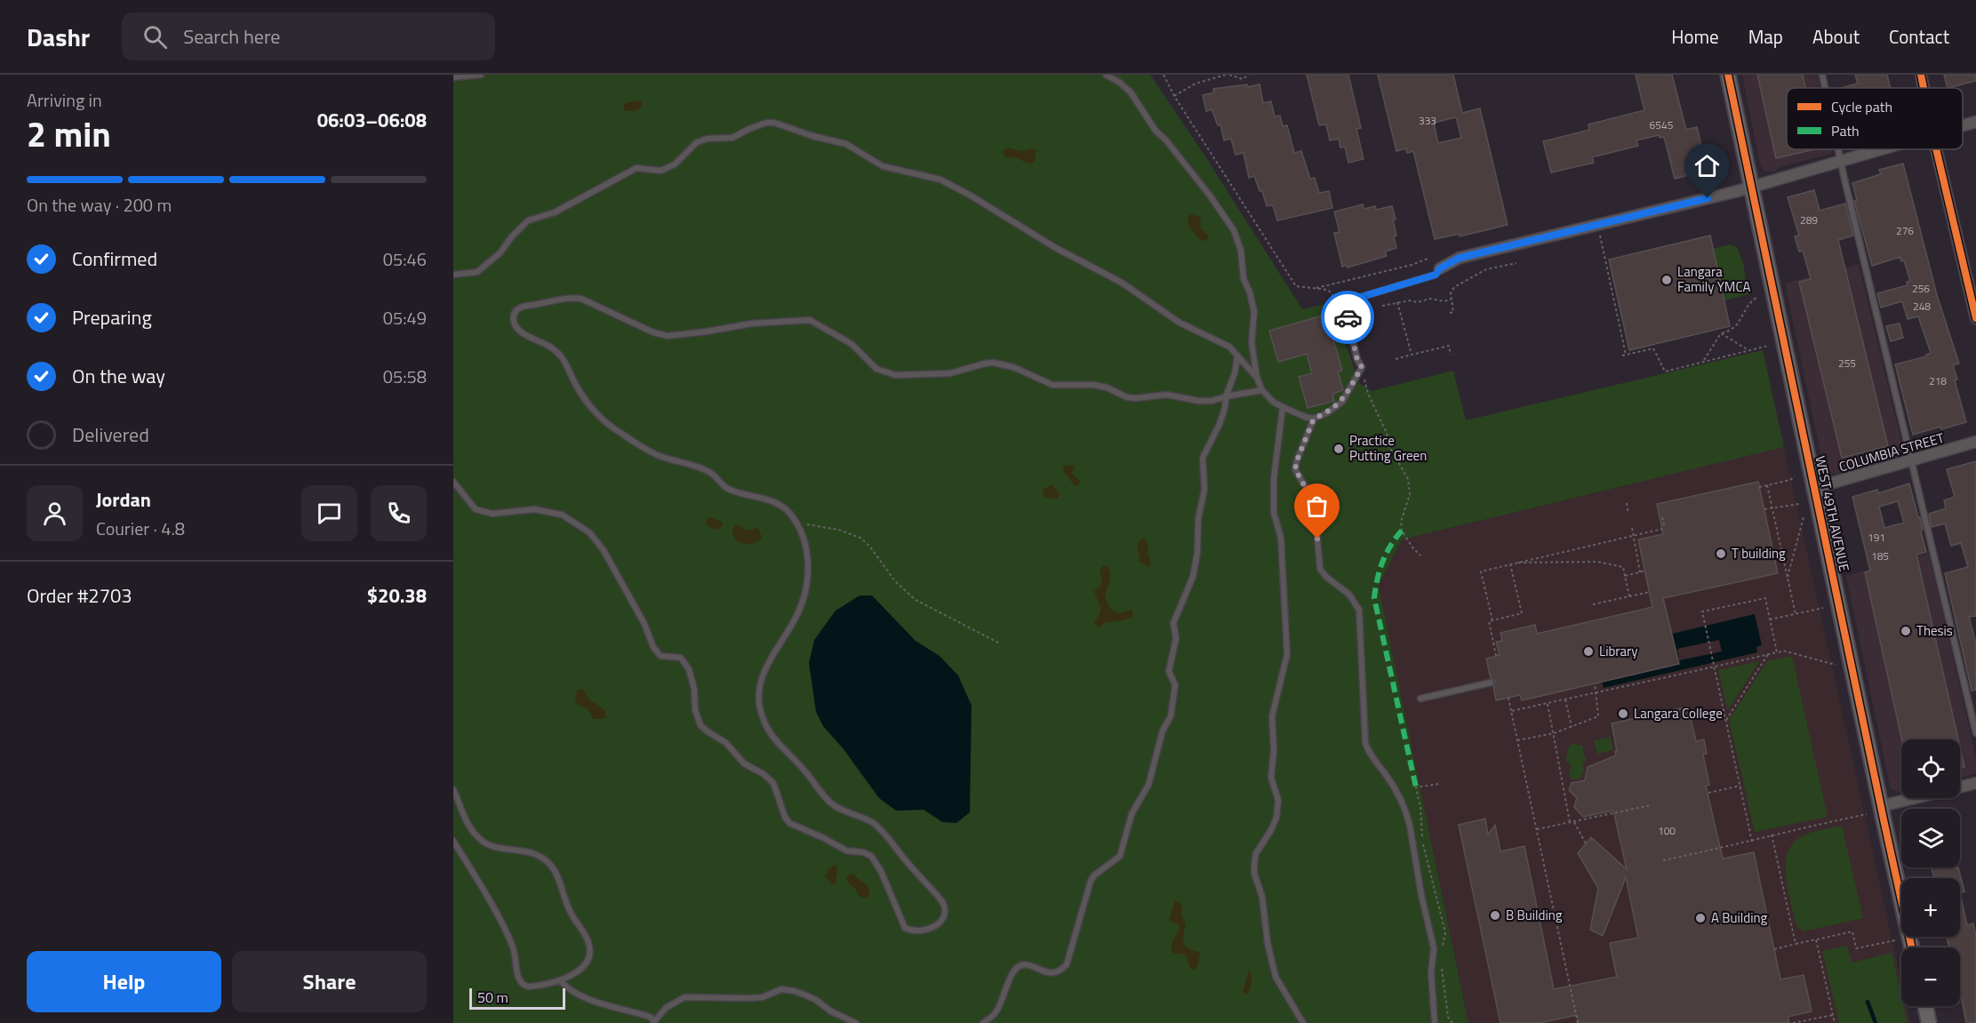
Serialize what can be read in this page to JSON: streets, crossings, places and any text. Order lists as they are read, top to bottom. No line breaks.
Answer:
{"streets":{"street":["COLUMBIA STREET","WEST 49TH AVENUE"]},"crossings":[["COLUMBIA STREET","WEST 49TH AVENUE"]],"places":["Langara Family YMCA","Practice Putting Green","T building","Thesis","Library","Langara College","B Building","A Building"],"house_numbers":["333","6545","289","276","256","248","255","218","191","185","100"],"legend":["Cycle path","Path"],"scale_bar":"50 m","page":{"header":"Dashr","search":"Search here","nav":["Home","Map","About","Contact"],"heading":["2 min","Arriving in","06:03–06:08"],"panel":["Jordan","Courier · 4.8","Order #2703","$20.38"],"bar":"On the way · 200 m","list":[["Confirmed","05:46"],["Preparing","05:49"],["On the way","05:58"],"Delivered"],"map_buttons":["+","−"],"buttons":["Help","Share"],"scale":"50 m"}}
